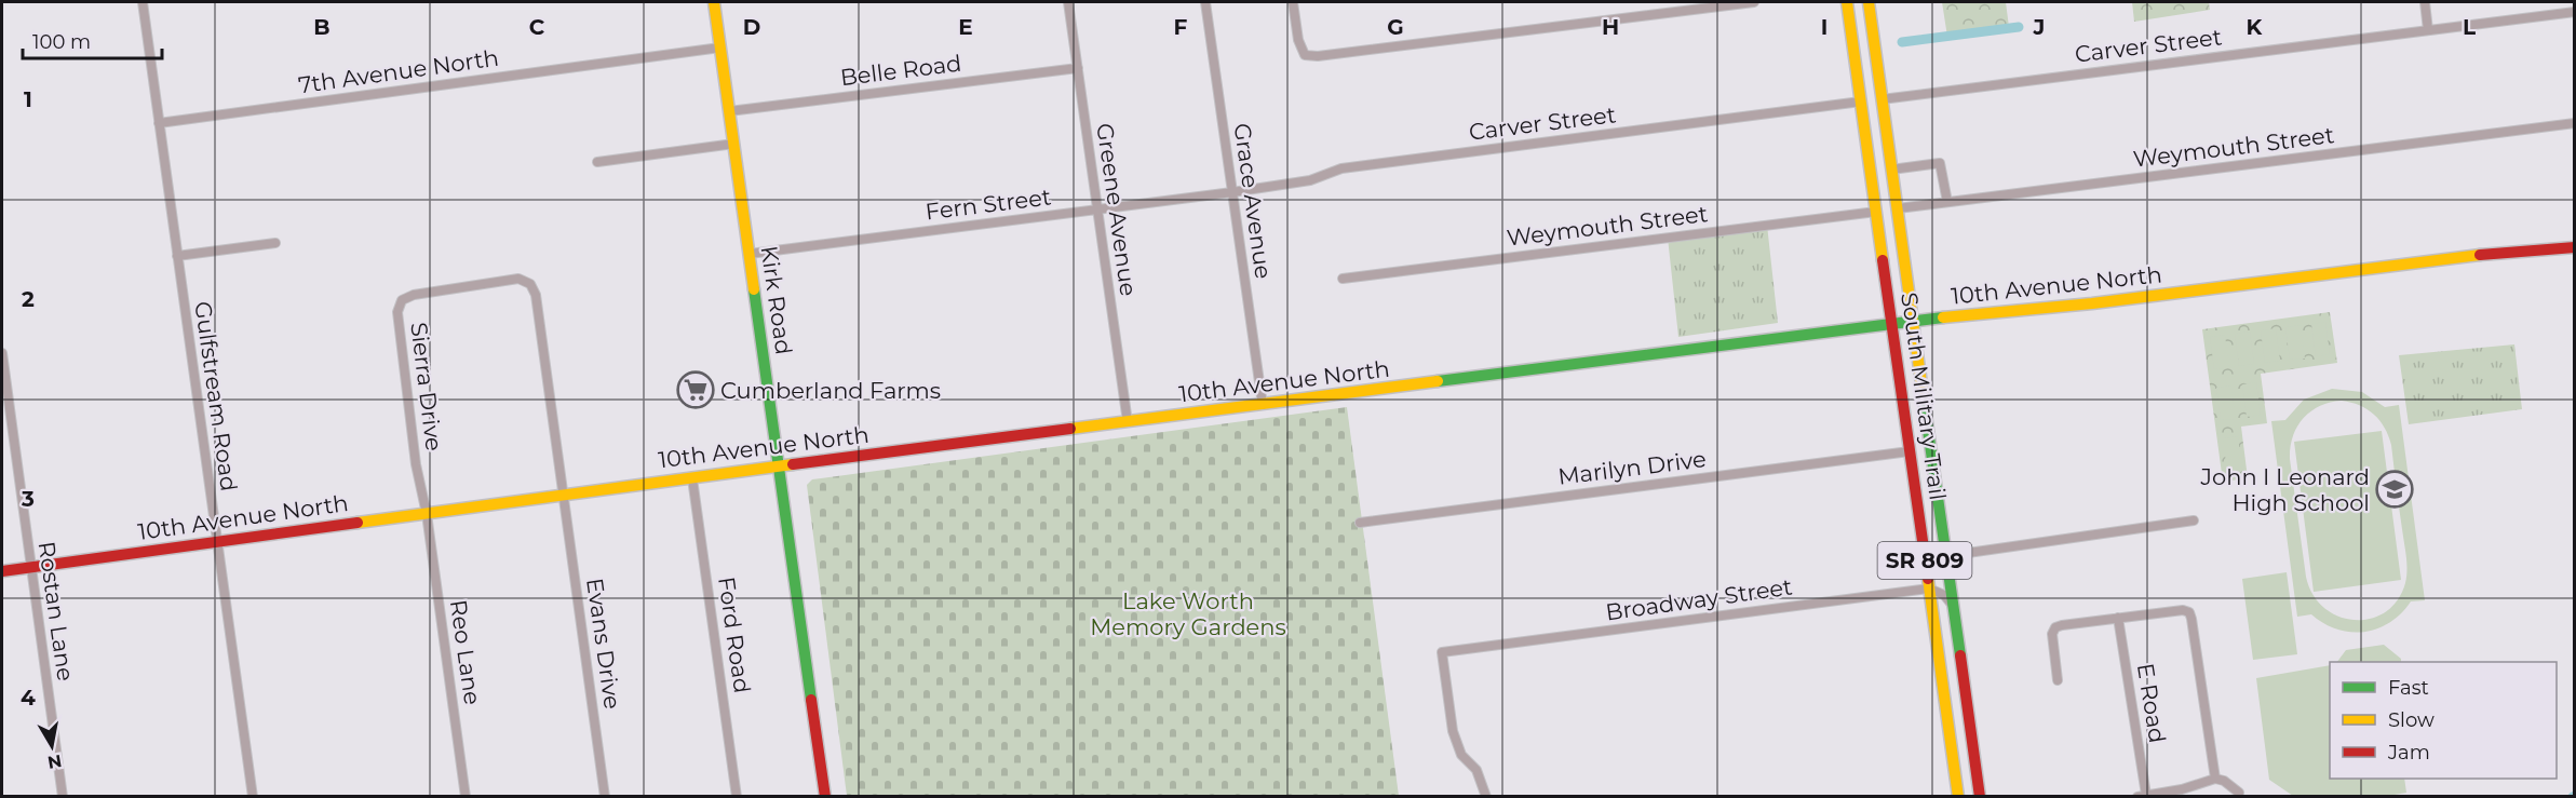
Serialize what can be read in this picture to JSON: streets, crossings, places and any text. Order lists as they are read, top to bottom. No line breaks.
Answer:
{"streets":{"street":["Carver Street","Belle Road","7th Avenue North","Weymouth Street","Grace Avenue","Fern Street","Greene Avenue","10th Avenue North","Kirk Road","Sierra Drive","Gulfstream Road","South Military Trail","Marilyn Drive","SR 809","Broadway Street","Rostan Lane","Ford Road","Evans Drive","Reo Lane","E Road"]},"crossings":[["Carver Street","Grace Avenue"],["Carver Street","Fern Street"],["Carver Street","South Military Trail"],["Belle Road","Greene Avenue"],["Belle Road","Kirk Road"],["7th Avenue North","Kirk Road"],["7th Avenue North","Gulfstream Road"],["Weymouth Street","South Military Trail"],["Grace Avenue","Fern Street"],["Grace Avenue","10th Avenue North"],["Fern Street","Greene Avenue"],["Fern Street","Kirk Road"],["Greene Avenue","10th Avenue North"],["10th Avenue North","Kirk Road"],["10th Avenue North","Sierra Drive"],["10th Avenue North","Gulfstream Road"],["10th Avenue North","South Military Trail"],["10th Avenue North","Rostan Lane"],["10th Avenue North","Ford Road"],["10th Avenue North","Evans Drive"],["10th Avenue North","Reo Lane"],["Sierra Drive","Evans Drive"],["Sierra Drive","Reo Lane"],["South Military Trail","Marilyn Drive"],["South Military Trail","Broadway Street"]],"parks":["Lake Worth Memory Gardens"],"places":{"supermarket":["Cumberland Farms"],"school or university":["John I Leonard High School"]},"legend":["Fast","Slow","Jam"],"scale_bar":"100 m","north":"bottom","grid":{"columns":["B","C","D","E","F","G","H","I","J","K","L"],"rows":["1","2","3","4"]}}
